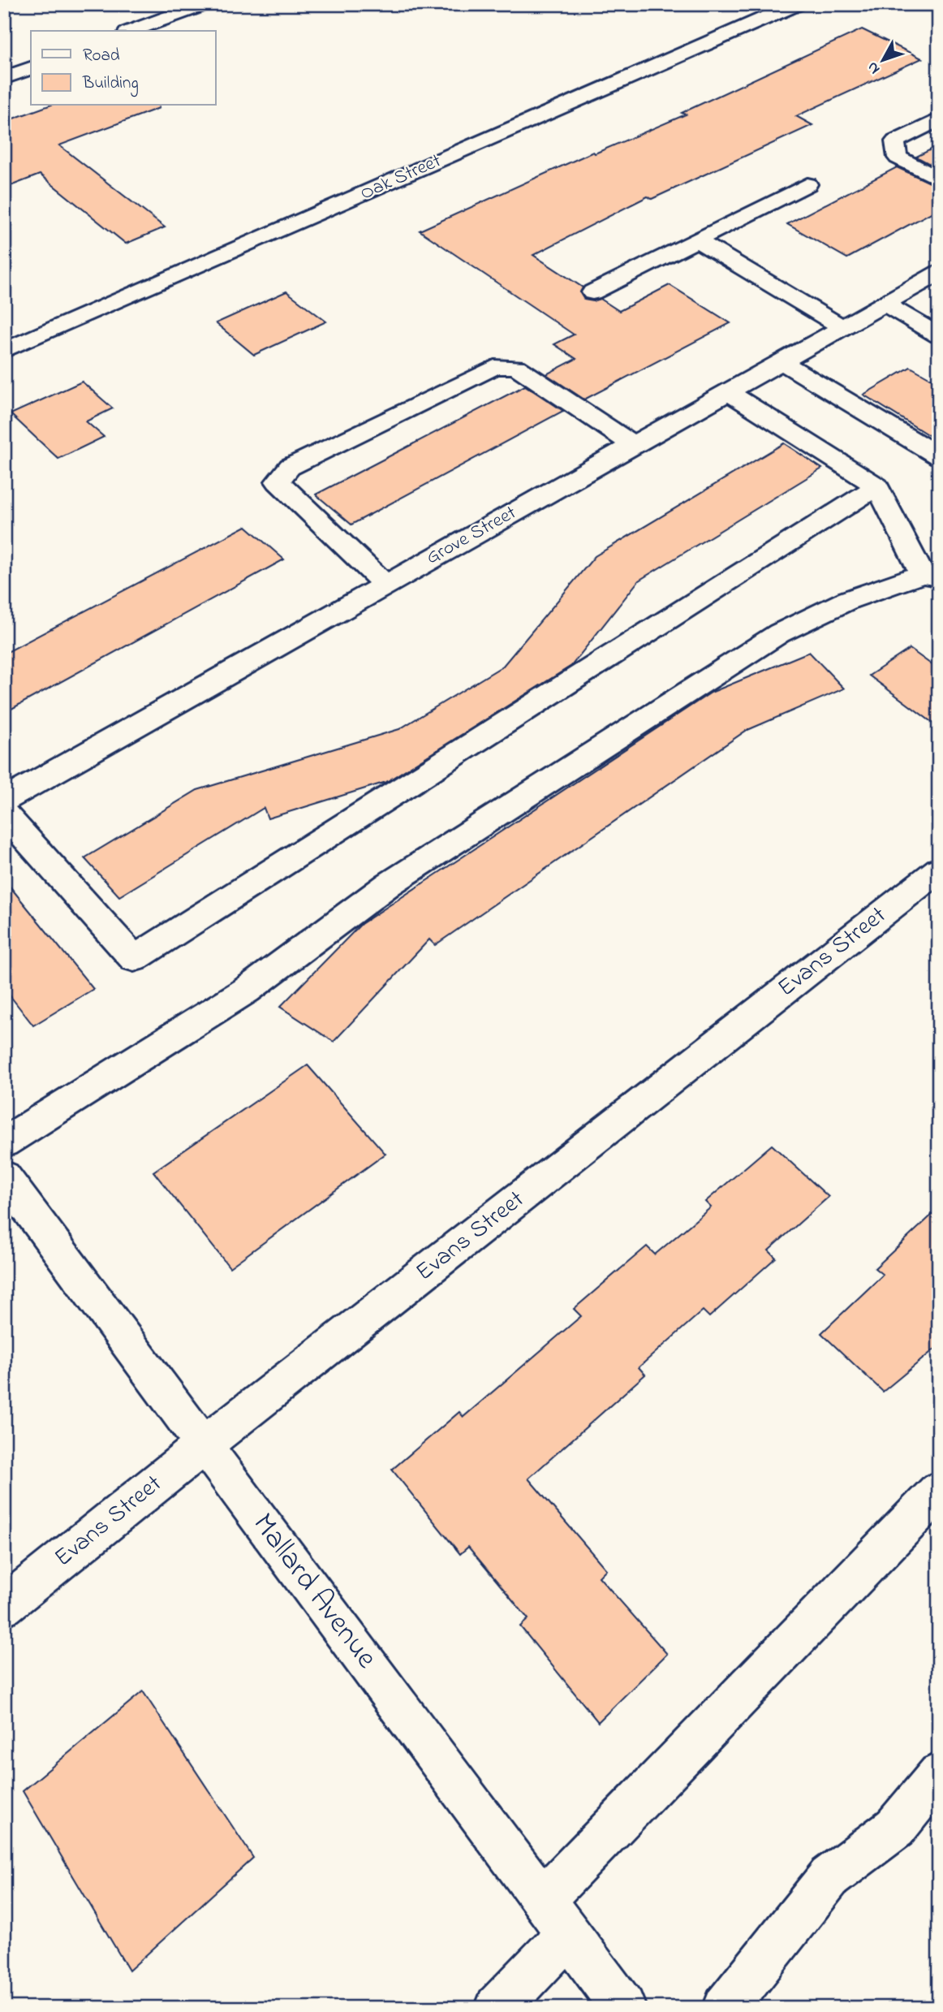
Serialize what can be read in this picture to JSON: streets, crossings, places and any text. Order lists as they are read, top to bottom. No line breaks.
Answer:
{"streets":{"street":["Oak Street","Grove Street","Evans Street","Mallard Avenue"]},"crossings":[["Evans Street","Mallard Avenue"]],"legend":["Road","Building"],"north":"bottom left"}
